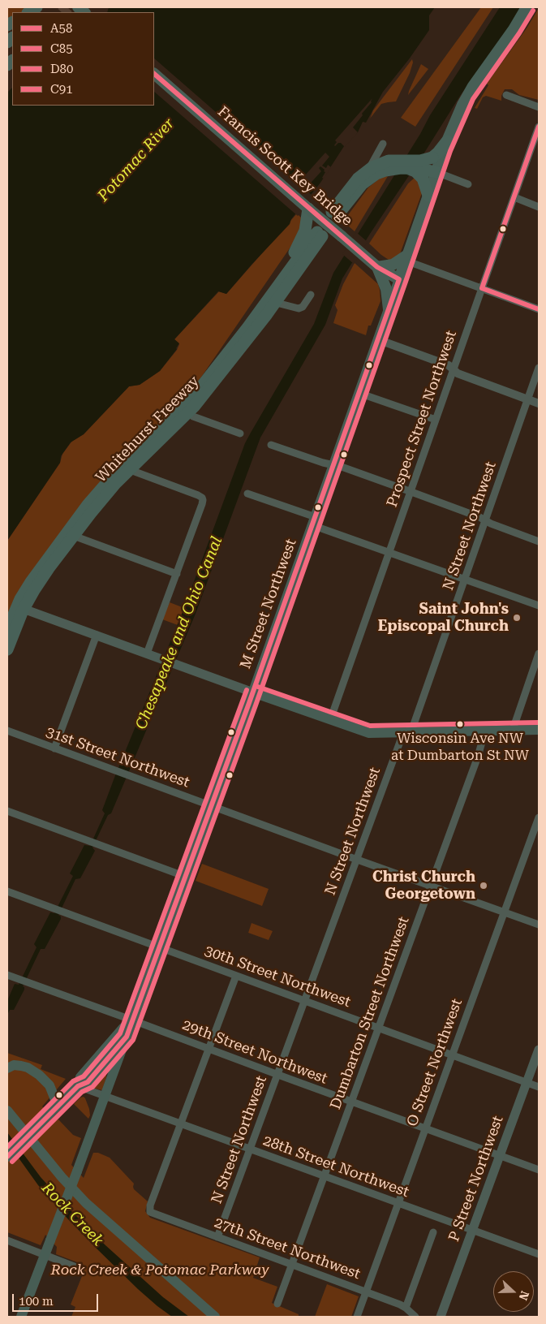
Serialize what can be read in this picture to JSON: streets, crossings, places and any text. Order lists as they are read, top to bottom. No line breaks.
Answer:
{"streets":{"highway":["Francis Scott Key Bridge","Whitehurst Freeway","M Street Northwest"],"main road":["P Street Northwest"],"street":["Prospect Street Northwest","N Street Northwest","31st Street Northwest","30th Street Northwest","Dumbarton Street Northwest","29th Street Northwest","O Street Northwest","28th Street Northwest","27th Street Northwest"]},"crossings":[["Francis Scott Key Bridge","M Street Northwest"],["N Street Northwest","31st Street Northwest"],["N Street Northwest","30th Street Northwest"],["N Street Northwest","29th Street Northwest"],["N Street Northwest","28th Street Northwest"],["N Street Northwest","27th Street Northwest"],["M Street Northwest","31st Street Northwest"],["M Street Northwest","30th Street Northwest"],["M Street Northwest","29th Street Northwest"],["M Street Northwest","28th Street Northwest"],["31st Street Northwest","Dumbarton Street Northwest"],["31st Street Northwest","O Street Northwest"],["30th Street Northwest","Dumbarton Street Northwest"],["30th Street Northwest","O Street Northwest"],["30th Street Northwest","P Street Northwest"],["Dumbarton Street Northwest","29th Street Northwest"],["Dumbarton Street Northwest","28th Street Northwest"],["Dumbarton Street Northwest","27th Street Northwest"],["29th Street Northwest","O Street Northwest"],["29th Street Northwest","P Street Northwest"],["O Street Northwest","28th Street Northwest"],["O Street Northwest","27th Street Northwest"],["28th Street Northwest","P Street Northwest"],["28th Street Northwest","27th Street Northwest"]],"water":["Potomac River","Chesapeake and Ohio Canal","Rock Creek"],"parks":["Rock Creek & Potomac Parkway"],"places":["Saint John's Episcopal Church","Wisconsin Ave NW at Dumbarton St NW","Christ Church Georgetown"],"lines":["transit line C85","transit line A58","transit line C91","transit line D80"],"legend":["A58","C85","D80","C91"],"scale_bar":"100 m","north":"right"}
